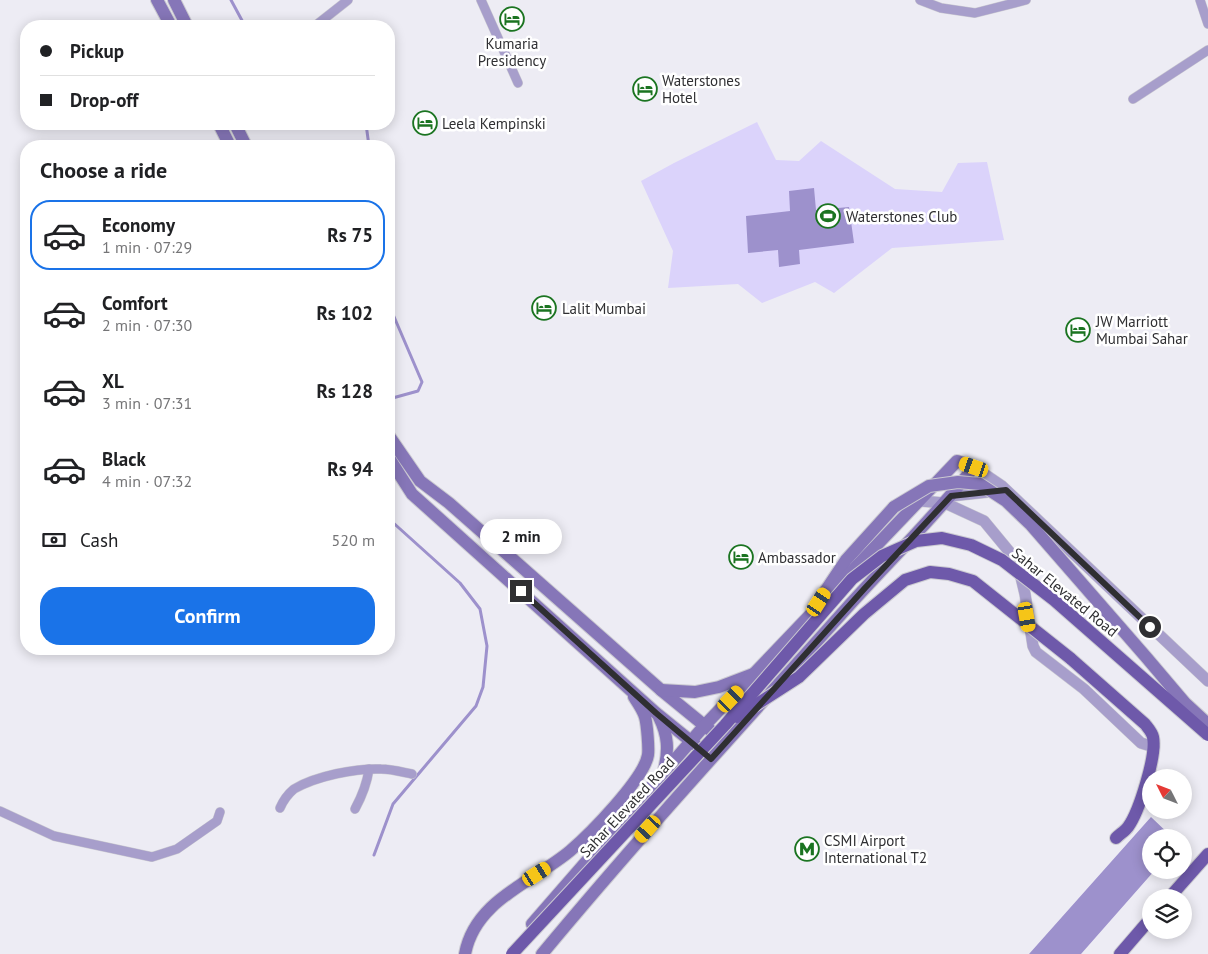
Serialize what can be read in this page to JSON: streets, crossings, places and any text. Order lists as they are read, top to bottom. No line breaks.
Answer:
{"streets":{"main road":["Sahar Elevated Road"]},"places":{"hotel":["Kumaria Presidency","Waterstones Hotel","Leela Kempinski","Lalit Mumbai","JW Marriott Mumbai Sahar","Ambassador"],"sports":["Waterstones Club"],"metro station":["CSMI Airport International T2"]},"north":"top left","page":{"banner":["Pickup","Drop-off"],"heading":"Choose a ride","list":[{"name":"Economy","note":"1 min · 07:29","value":"Rs 75"},{"name":"Comfort","note":"2 min · 07:30","value":"Rs 102"},{"name":"XL","note":"3 min · 07:31","value":"Rs 128"},{"name":"Black","note":"4 min · 07:32","value":"Rs 94"}],"pay":["Cash","520 m"],"bubble":"2 min","buttons":"Confirm"}}
